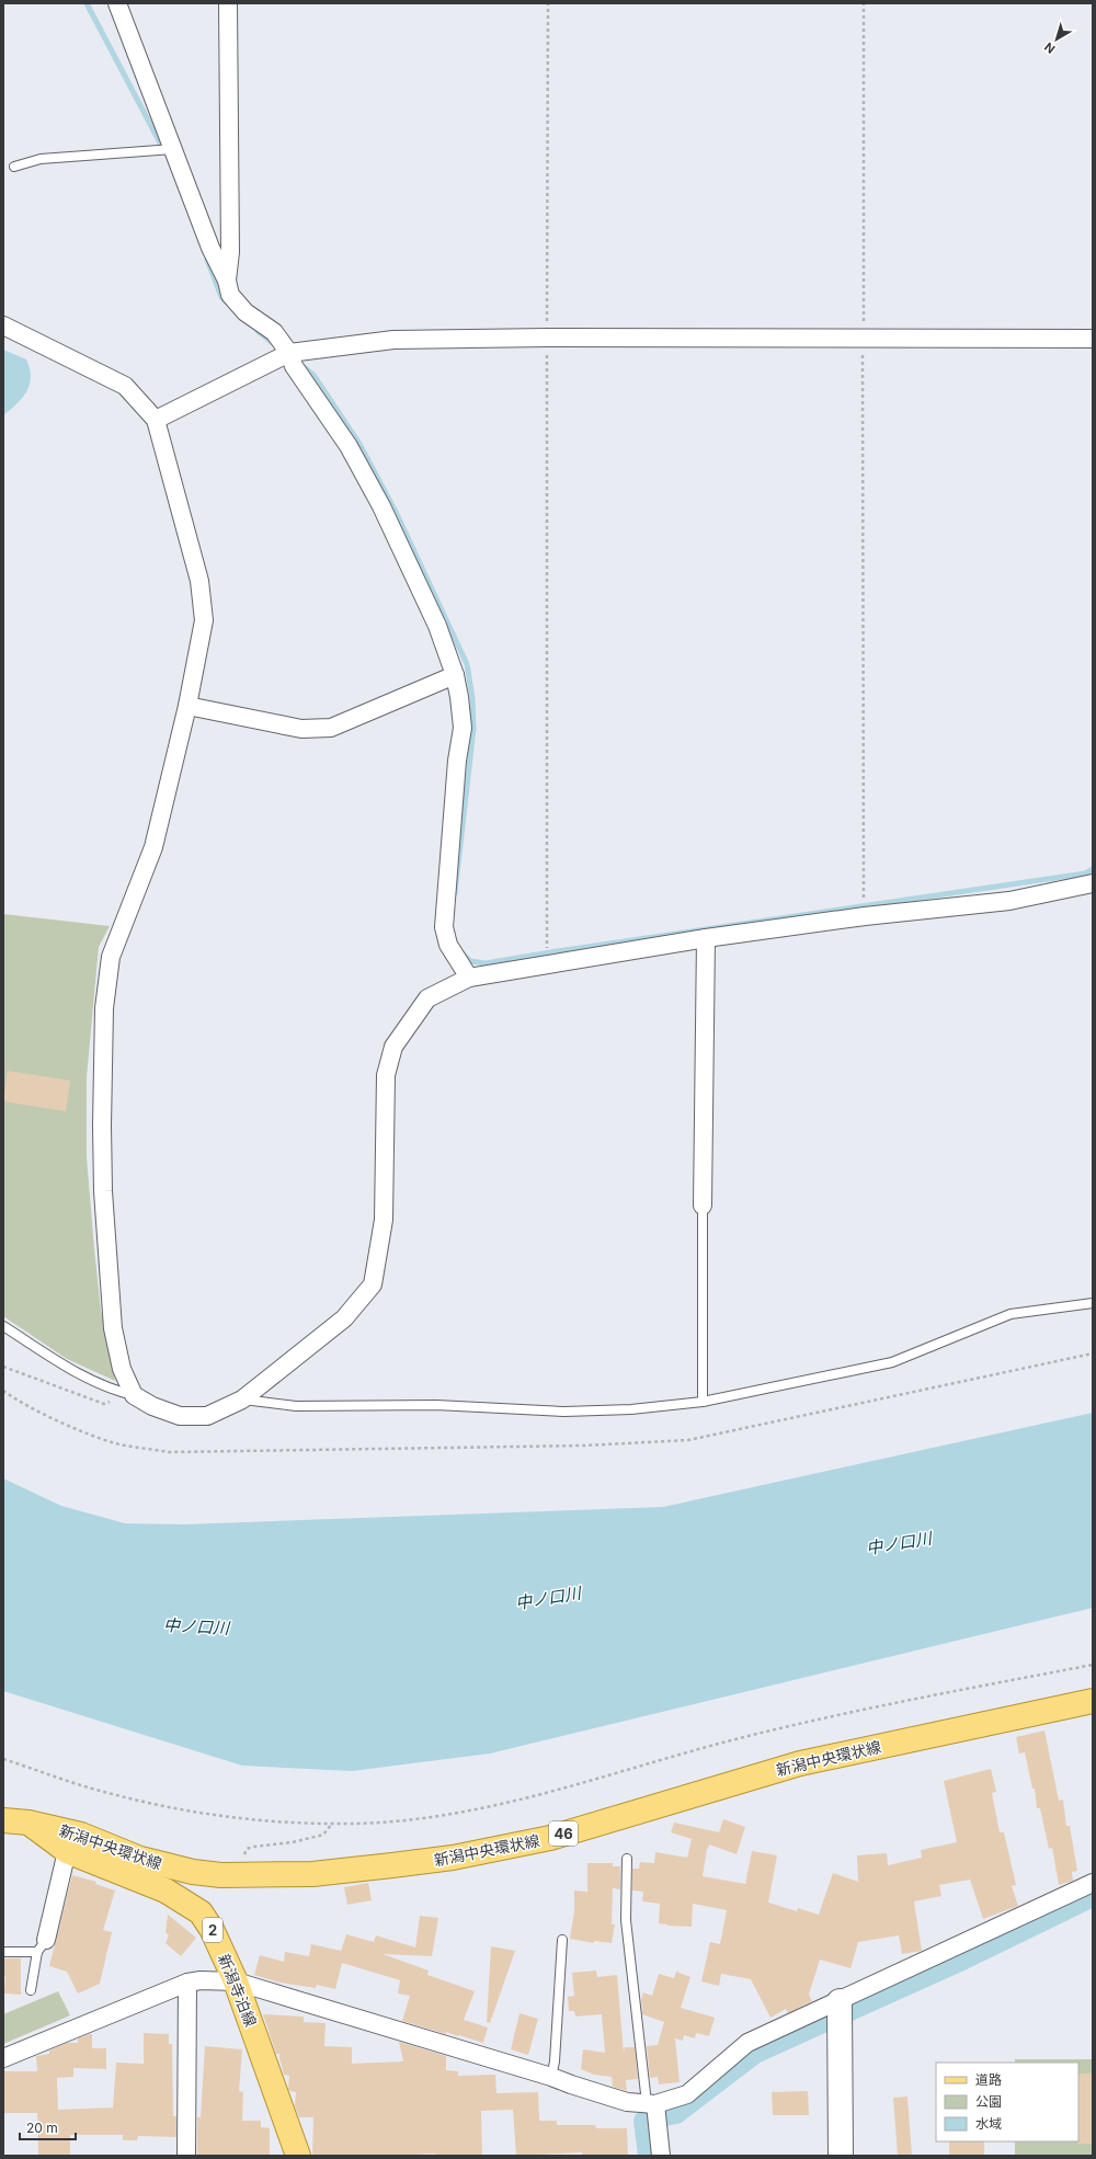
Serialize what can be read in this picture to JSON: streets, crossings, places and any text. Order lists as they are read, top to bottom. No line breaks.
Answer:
{"streets":{"main road":["新潟中央環状線","46","2","新潟寺泊線"]},"crossings":[["新潟中央環状線","新潟寺泊線"]],"water":["中ノ口川"],"legend":["道路","公園","水域"],"scale_bar":"20 m","north":"bottom left"}
